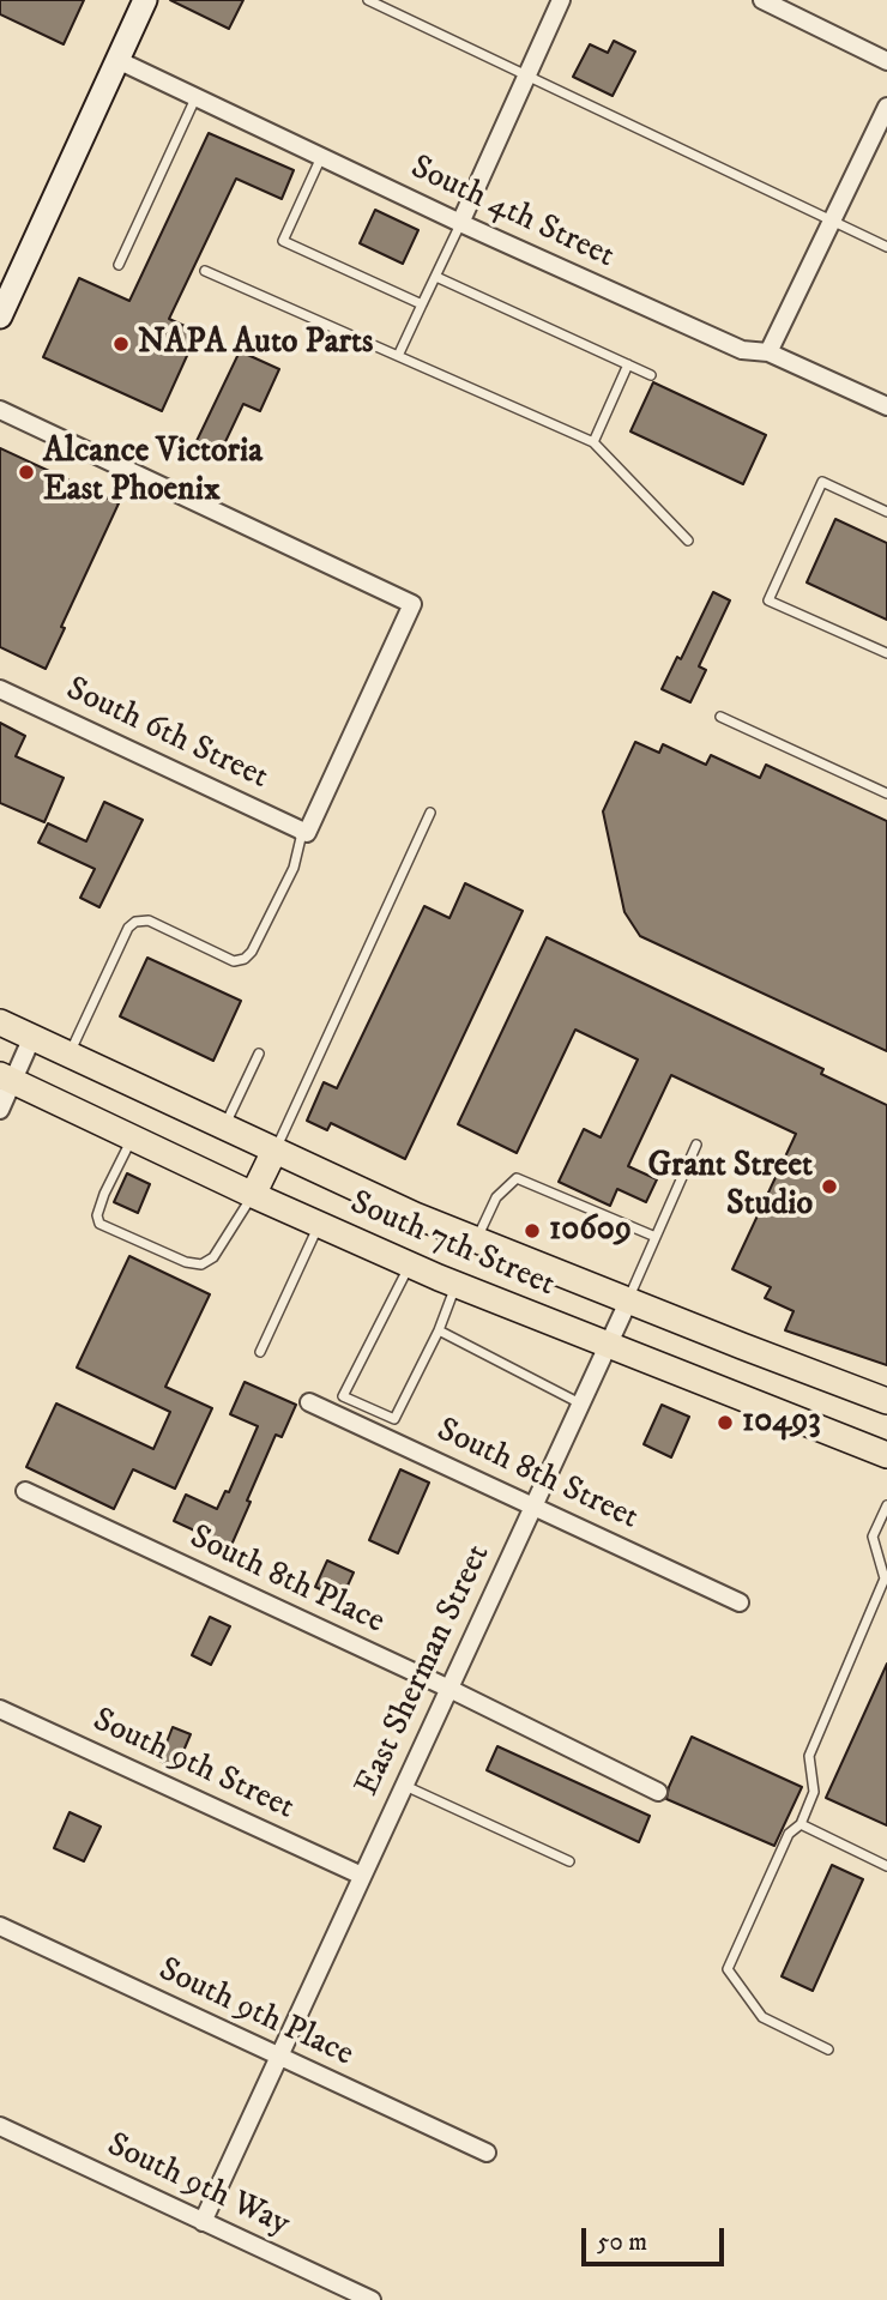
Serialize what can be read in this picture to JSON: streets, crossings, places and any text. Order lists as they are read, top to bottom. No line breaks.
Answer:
{"streets":{"main road":["South 7th Street"],"street":["South 4th Street","South 6th Street","South 8th Street","South 8th Place","East Sherman Street","South 9th Street","South 9th Place","South 9th Way"]},"crossings":[["South 7th Street","East Sherman Street"],["South 8th Street","East Sherman Street"],["South 8th Place","East Sherman Street"],["East Sherman Street","South 9th Street"],["East Sherman Street","South 9th Place"],["East Sherman Street","South 9th Way"]],"places":["NAPA Auto Parts","Alcance Victoria East Phoenix","Grant Street Studio","10609","10493"],"scale_bar":"50 m"}
